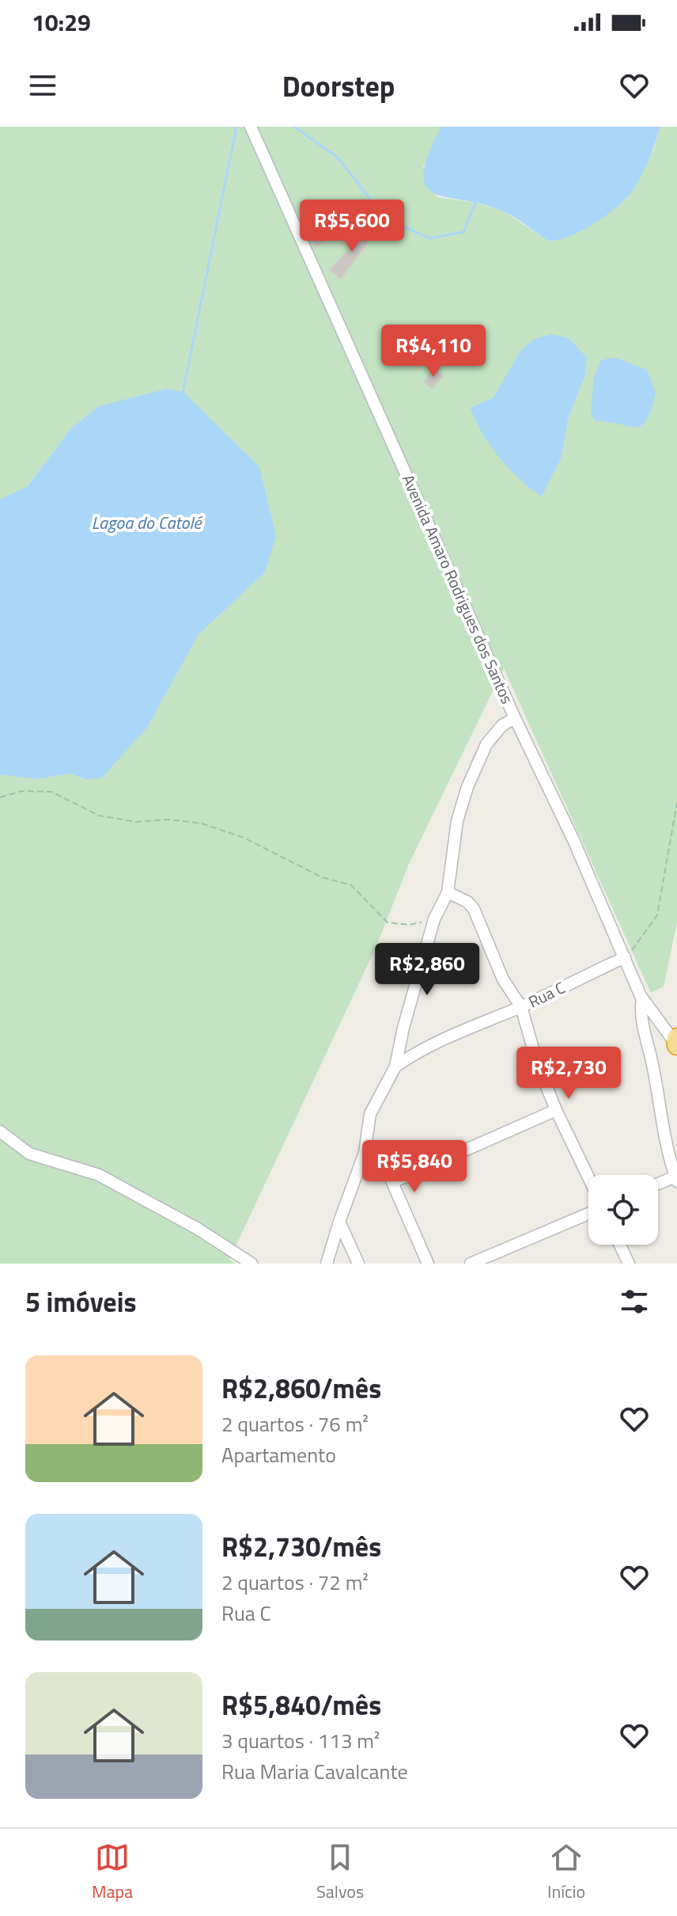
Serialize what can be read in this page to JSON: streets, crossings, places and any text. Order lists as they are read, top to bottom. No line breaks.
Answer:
{"streets":{"street":["Avenida Amaro Rodrigues dos Santos","Rua C"]},"crossings":[["Avenida Amaro Rodrigues dos Santos","Rua C"]],"water":["Lagoa do Catolé"],"page":{"status":"10:29","header":"Doorstep","price":["R$5,600","R$4,110","R$2,860","R$2,730","R$5,840"],"heading":"5 imóveis","list":[{"name":"R$2,860/mês","note":"2 quartos · 76 m² · Apartamento"},{"name":"R$2,730/mês","note":"2 quartos · 72 m² · Rua C"},{"name":"R$5,840/mês","note":"3 quartos · 113 m² · Rua Maria Cavalcante"}],"tabs":["Mapa","Salvos","Início"]}}
